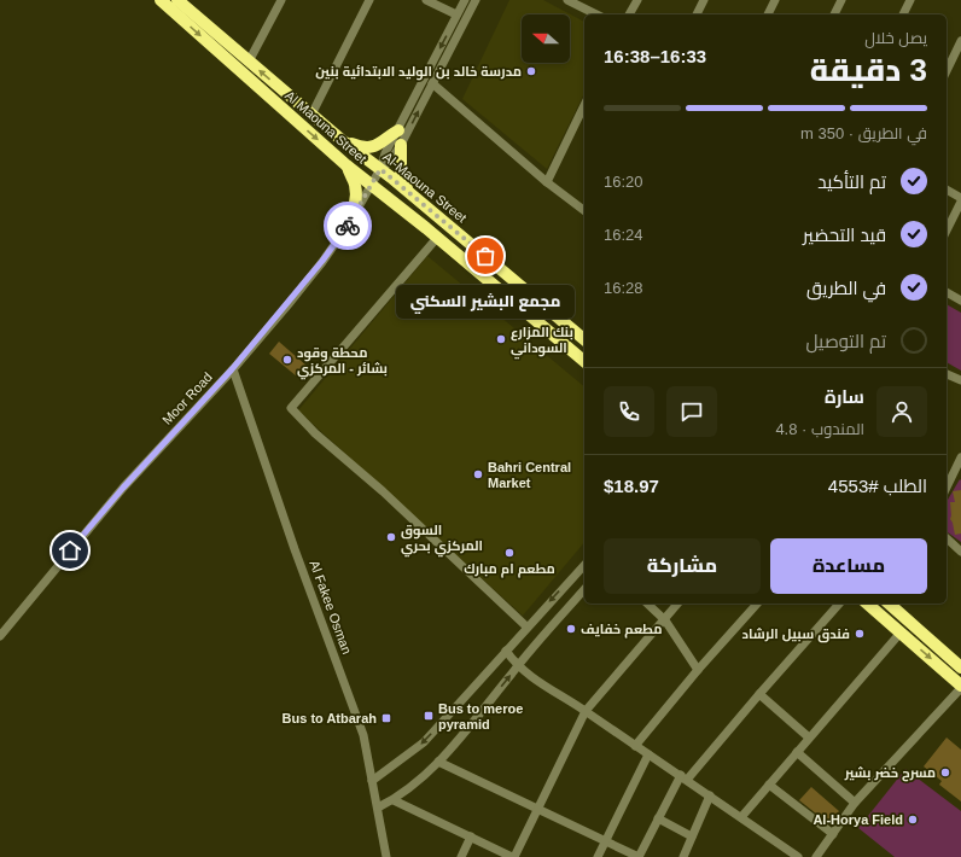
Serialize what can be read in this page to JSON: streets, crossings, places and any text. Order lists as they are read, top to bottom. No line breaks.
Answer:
{"streets":{"highway":["Al Maouna Street","Al-Maouna Street"],"street":["Moor Road","Al Fakee Osman"]},"crossings":[["Al Maouna Street","Moor Road"],["Al-Maouna Street","Moor Road"],["Moor Road","Al Fakee Osman"]],"one_way":["Al Maouna Street"],"places":{"other":["مدرسة خالد بن الوليد الابتدائية بنين","مجمع البشير السكني","بنك المزارع السوداني","محطة وقود بشائر - المركزي","Bahri Central Market","السوق المركزي بحري","مطعم ام مبارك","مطعم خفايف","فندق سبيل الرشاد","مسرح خضر بشير","Al-Horya Field"],"transit":["Bus to meroe pyramid","Bus to Atbarah"]},"north":"left","page":{"heading":["3 دقيقة","يصل خلال","16:33–16:38"],"panel":["سارة","المندوب · 4.8","الطلب #4553","$18.97"],"bar":"في الطريق · 350 m","list":[["تم التأكيد","16:20"],["قيد التحضير","16:24"],["في الطريق","16:28"],"تم التوصيل"],"bubble":"مجمع البشير السكني","buttons":["مساعدة","مشاركة"]}}
